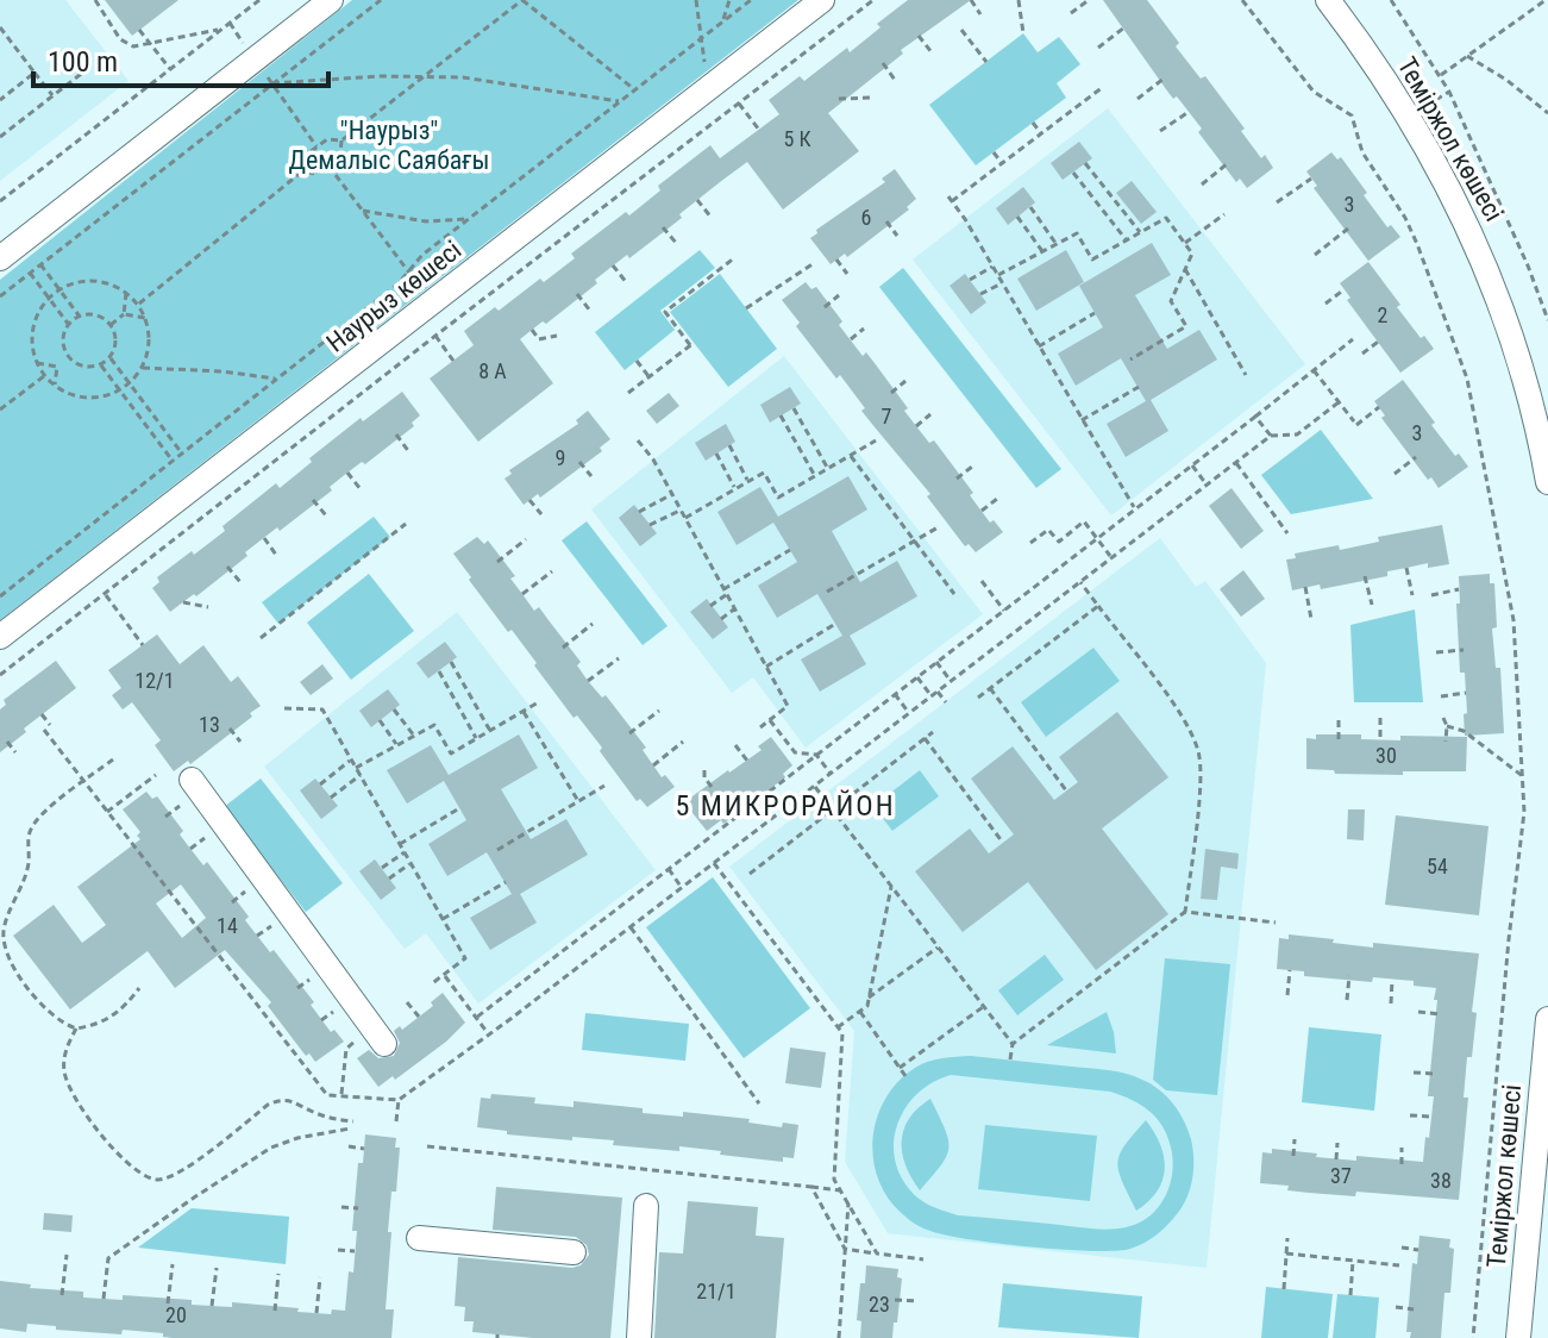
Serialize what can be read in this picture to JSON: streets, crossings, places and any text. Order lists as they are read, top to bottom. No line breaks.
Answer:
{"streets":{"street":["Теміржол көшесі","Наурыз көшесі"]},"districts":["5 МИКРОРАЙОН"],"parks":["\"Наурыз\" Демалыс Саябағы"],"house_numbers":["5 К","3","6","2","8 А","7","3","9","12/1","13","30","54","14","37","38","21/1","23","20"],"scale_bar":"100 m"}
